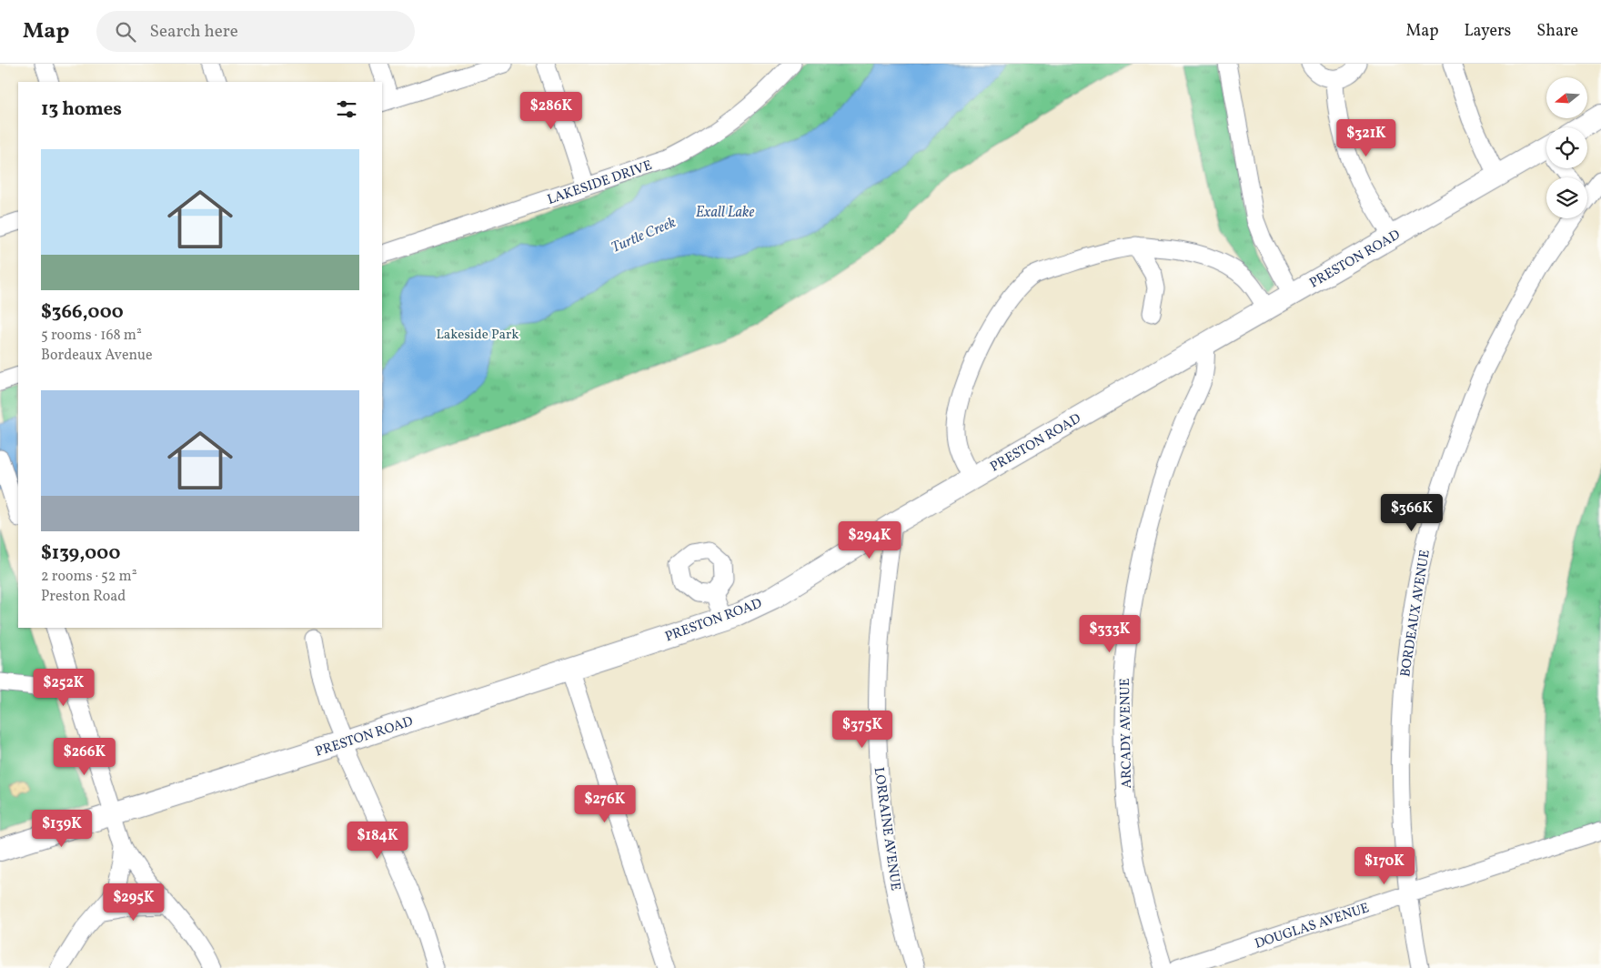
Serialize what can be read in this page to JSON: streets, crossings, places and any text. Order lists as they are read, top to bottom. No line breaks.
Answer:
{"streets":{"main road":["PRESTON ROAD"],"street":["LAKESIDE DRIVE","BORDEAUX AVENUE","ARCADY AVENUE","LORRAINE AVENUE","DOUGLAS AVENUE"]},"crossings":[["PRESTON ROAD","ARCADY AVENUE"],["PRESTON ROAD","LORRAINE AVENUE"],["BORDEAUX AVENUE","DOUGLAS AVENUE"]],"water":["Exall Lake","Turtle Creek"],"parks":["Lakeside Park"],"north":"left","page":{"header":"Map","search":"Search here","nav":["Map","Layers","Share"],"heading":"13 homes","price":["$286K","$321K","$366K","$294K","$333K","$252K","$375K","$266K","$276K","$139K","$184K","$170K","$295K"],"list":[{"name":"$366,000","note":"5 rooms · 168 m² · Bordeaux Avenue"},{"name":"$139,000","note":"2 rooms · 52 m² · Preston Road"}]}}
